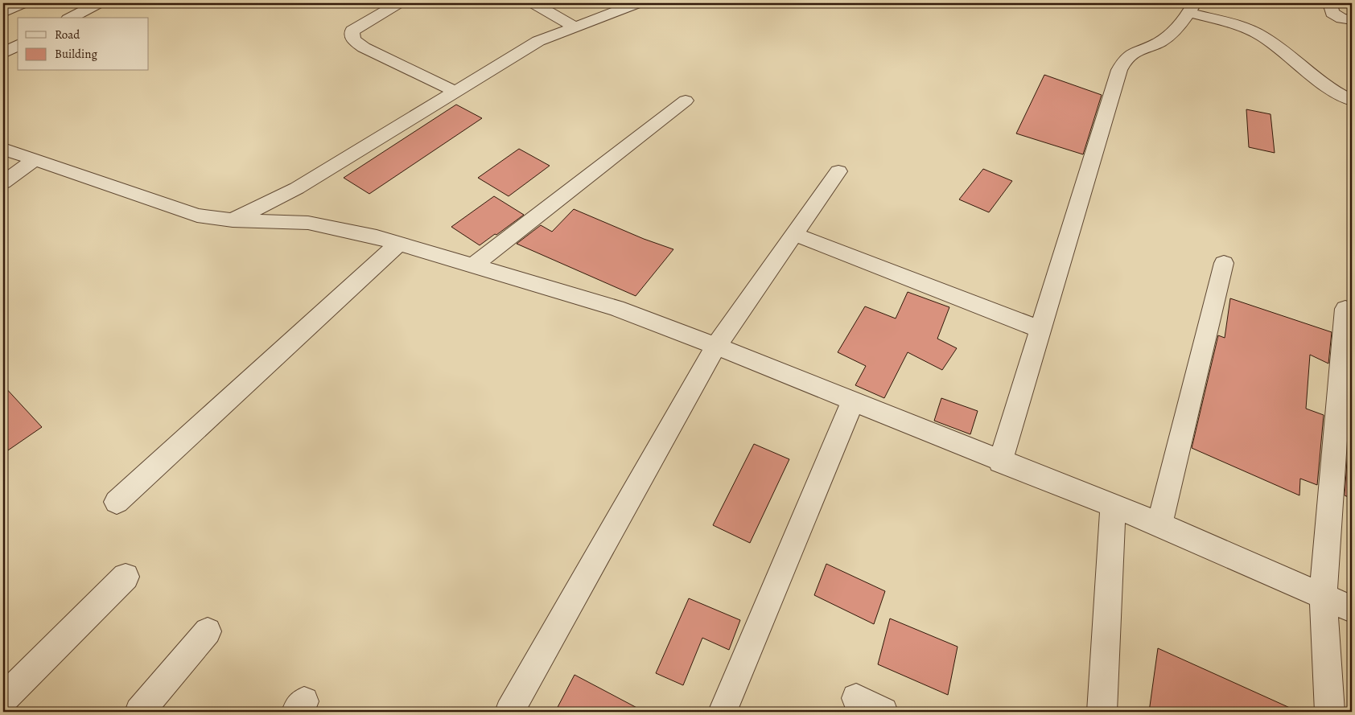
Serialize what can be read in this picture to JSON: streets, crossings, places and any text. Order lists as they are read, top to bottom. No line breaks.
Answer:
{"legend":["Road","Building"]}
